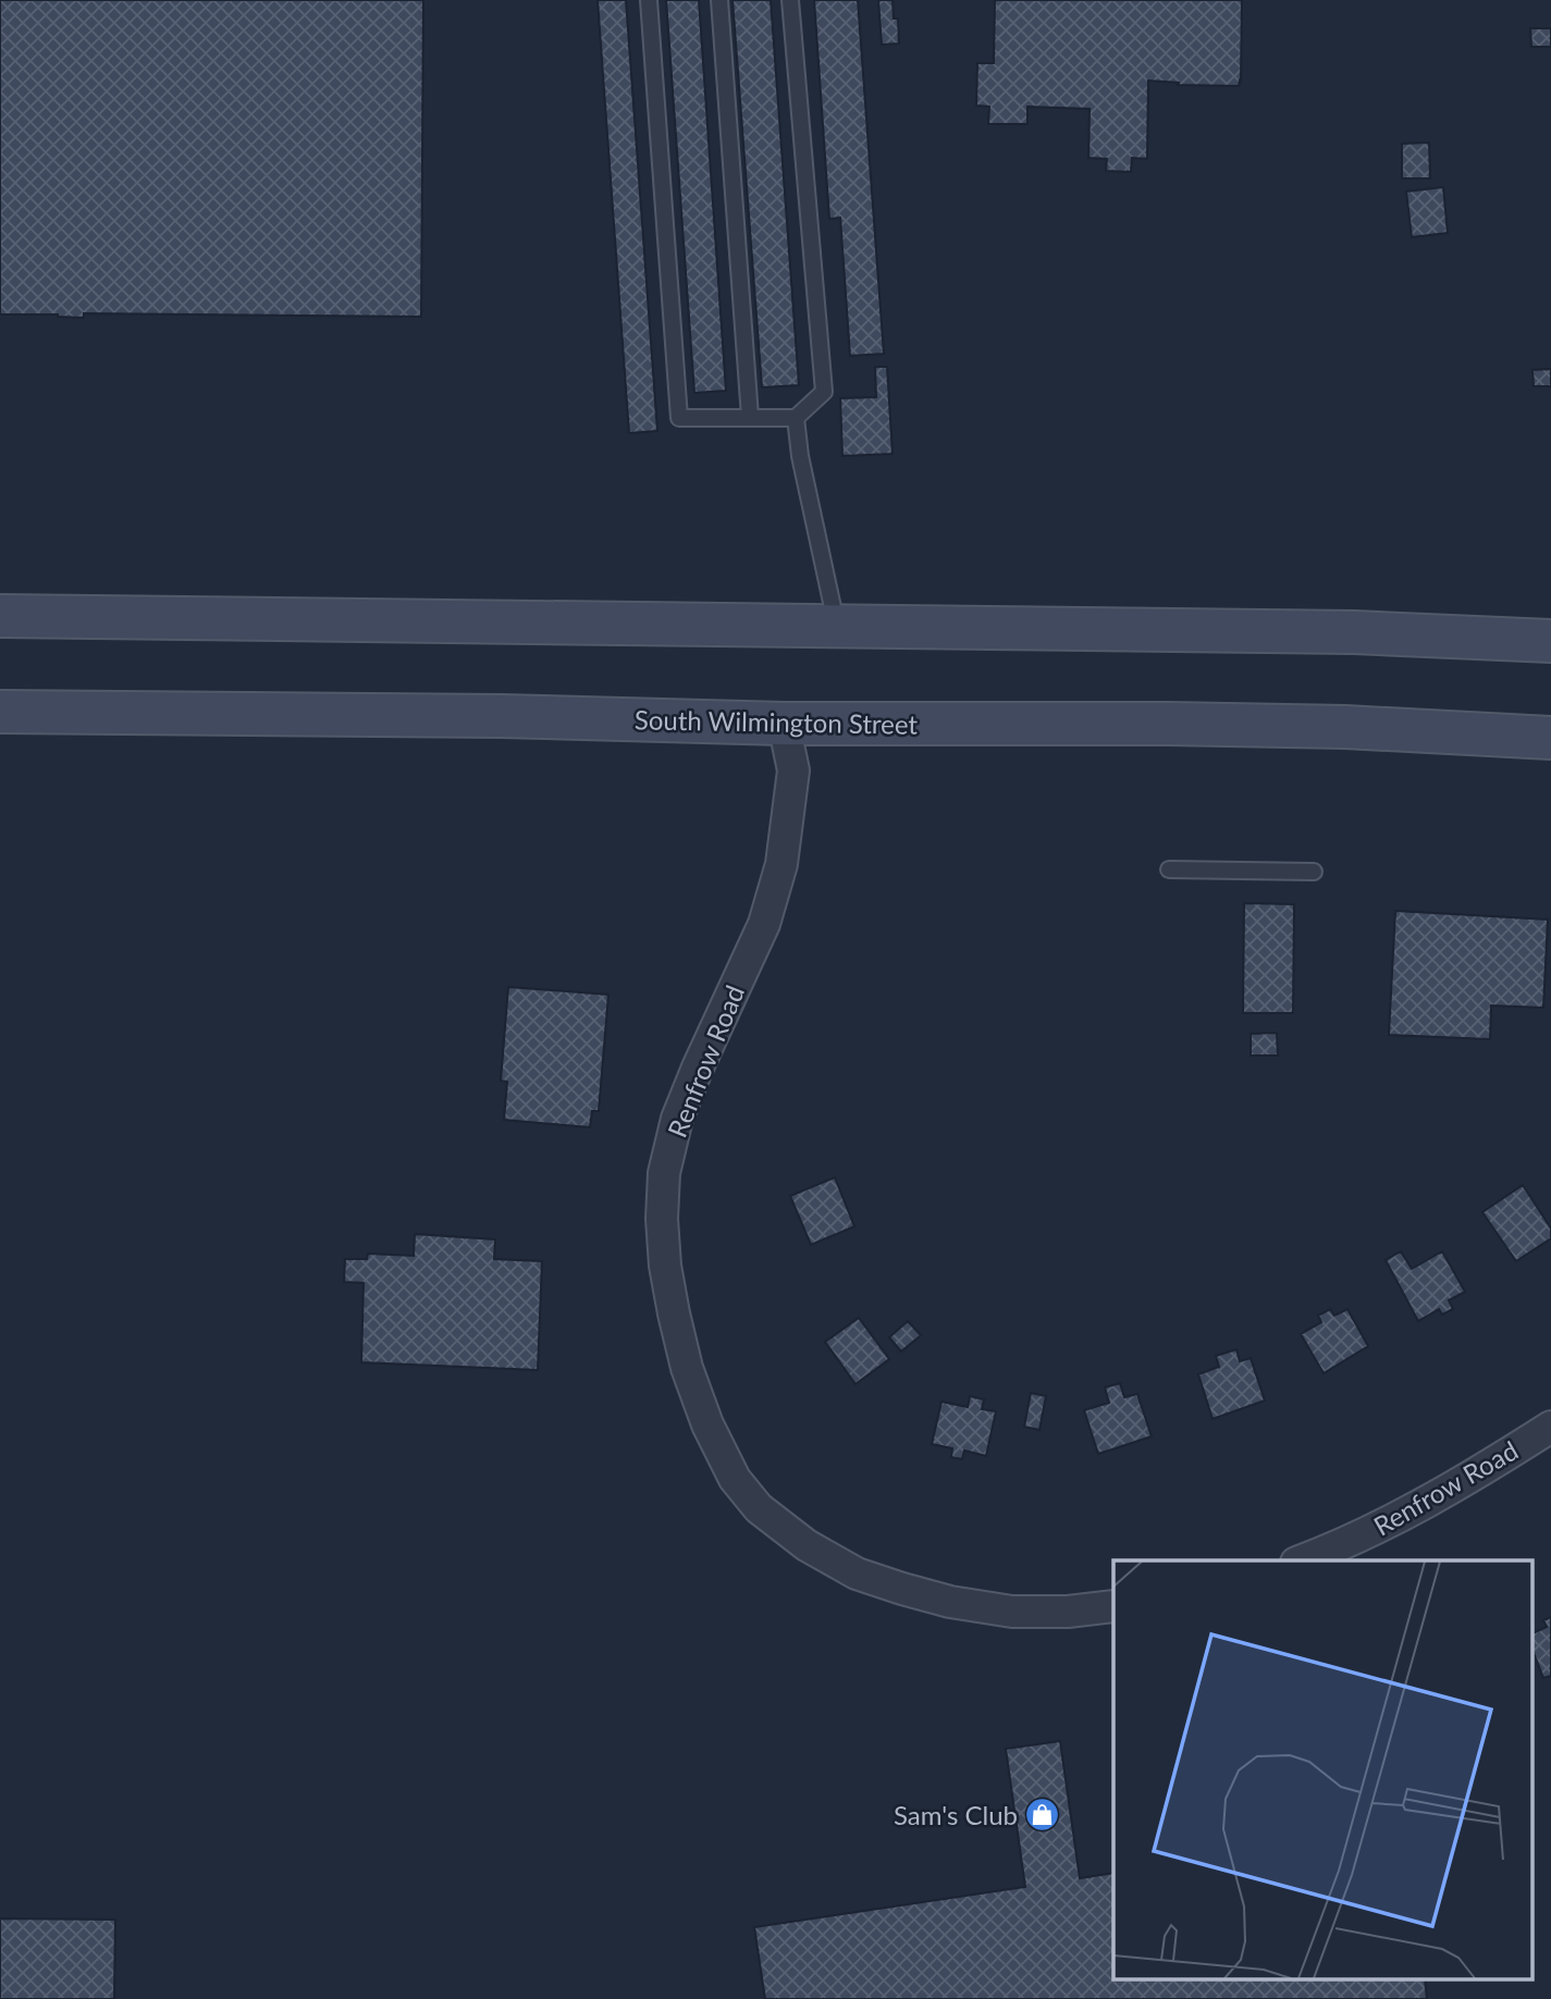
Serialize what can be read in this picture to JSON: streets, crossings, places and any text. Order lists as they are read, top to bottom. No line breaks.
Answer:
{"streets":{"main road":["South Wilmington Street"],"street":["Renfrow Road"]},"crossings":[["South Wilmington Street","Renfrow Road"]],"places":{"shop":["Sam's Club"]}}
